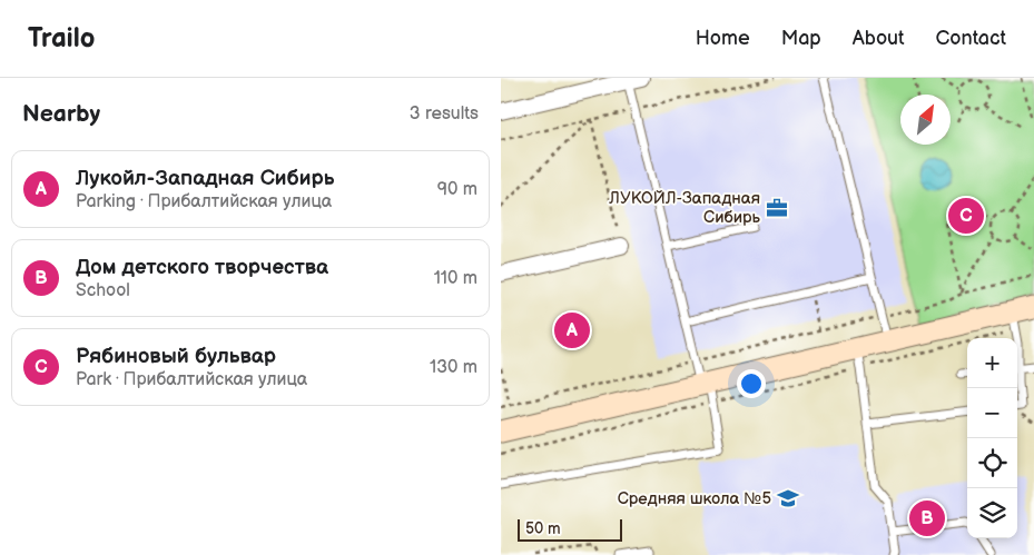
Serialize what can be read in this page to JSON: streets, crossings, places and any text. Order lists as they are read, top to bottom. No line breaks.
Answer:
{"places":{"office":["ЛУКОЙЛ-Западная Сибирь"],"school or university":["Средняя школа №5"]},"scale_bar":"50 m","north":"top right","page":{"header":"Trailo","nav":["Home","Map","About","Contact"],"heading":["Nearby","3 results"],"list":[{"mark":"A","name":"Лукойл-Западная Сибирь","note":"Parking · Прибалтийская улица","value":"90 m"},{"mark":"B","name":"Дом детского творчества","note":"School","value":"110 m"},{"mark":"C","name":"Рябиновый бульвар","note":"Park · Прибалтийская улица","value":"130 m"}],"pins":["C","A","B"],"map_buttons":["+","−"],"scale":"50 m"}}
